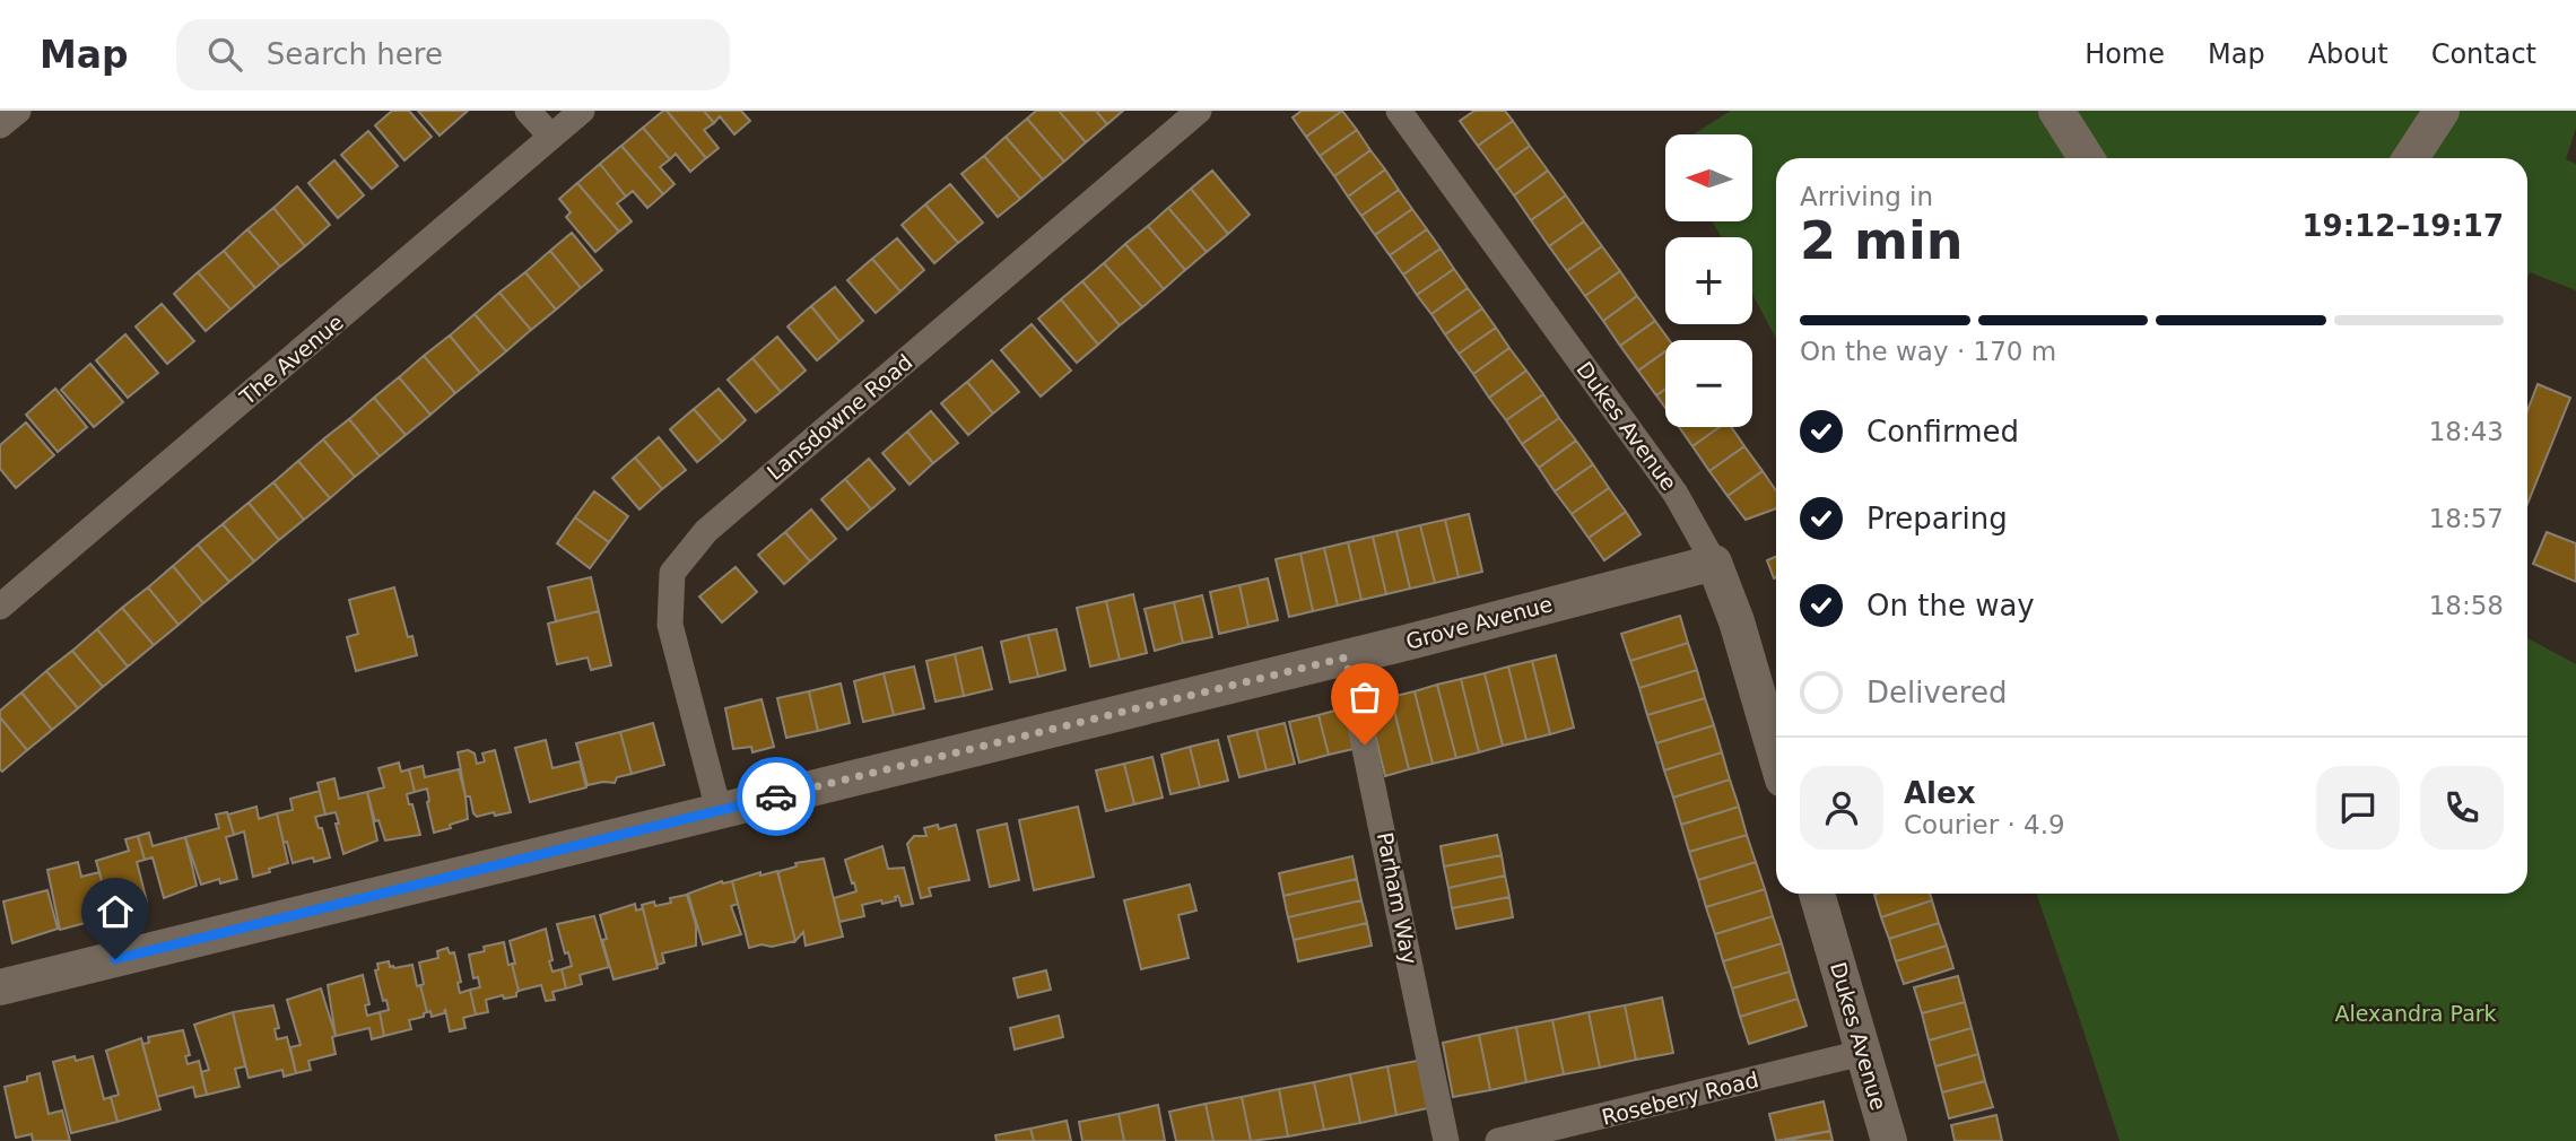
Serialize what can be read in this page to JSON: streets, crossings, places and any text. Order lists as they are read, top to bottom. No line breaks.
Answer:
{"streets":{"street":["The Avenue","Lansdowne Road","Dukes Avenue","Grove Avenue","Parham Way","Rosebery Road"]},"crossings":[["Lansdowne Road","Grove Avenue"],["Dukes Avenue","Grove Avenue"],["Dukes Avenue","Rosebery Road"],["Grove Avenue","Parham Way"]],"parks":["Alexandra Park"],"north":"left","page":{"header":"Map","search":"Search here","nav":["Home","Map","About","Contact"],"map_buttons":["+","−"],"heading":["2 min","Arriving in","19:12–19:17"],"panel":["Alex","Courier · 4.9"],"bar":"On the way · 170 m","list":[["Confirmed","18:43"],["Preparing","18:57"],["On the way","18:58"],"Delivered"]}}
